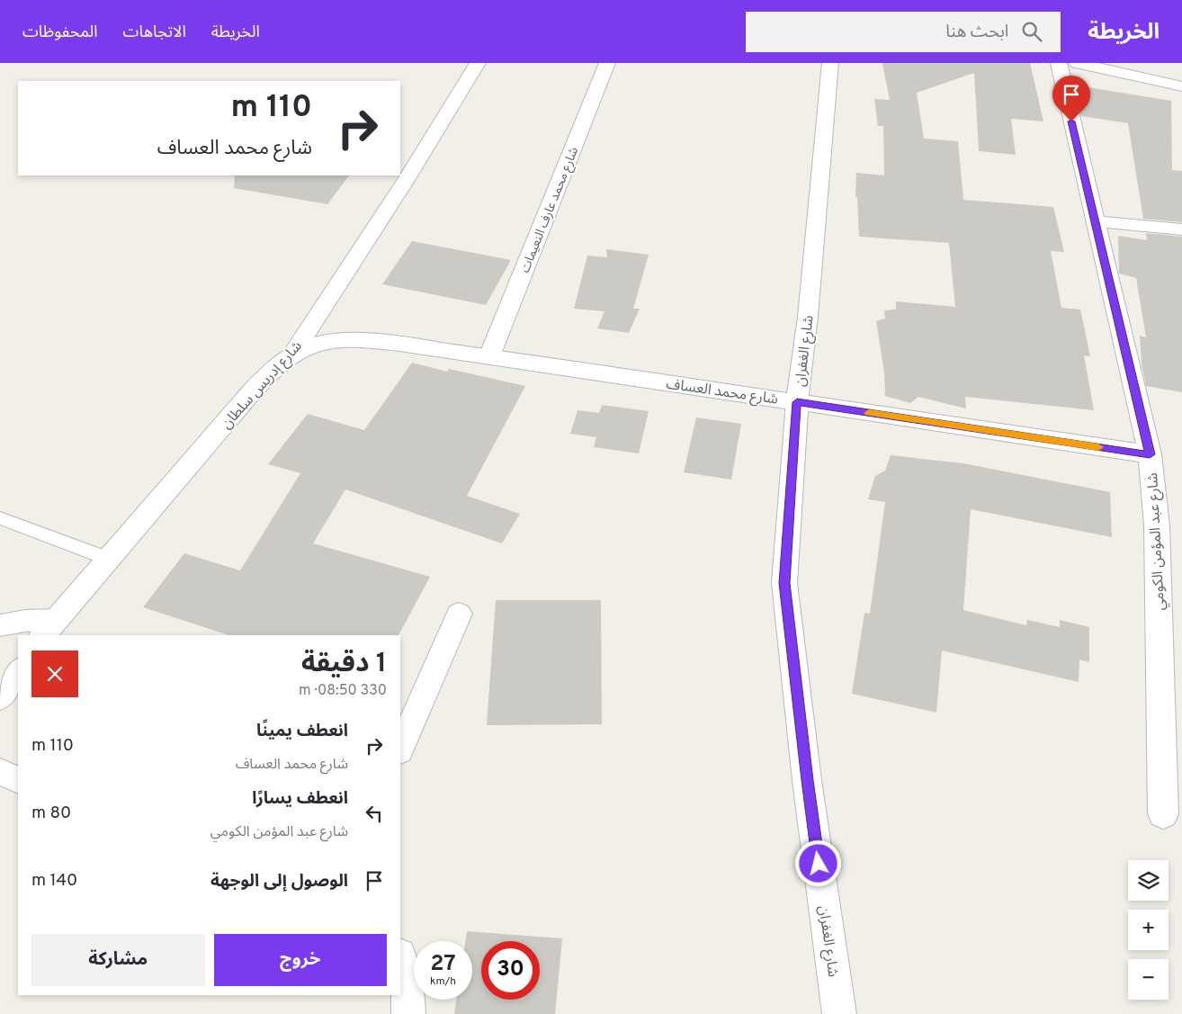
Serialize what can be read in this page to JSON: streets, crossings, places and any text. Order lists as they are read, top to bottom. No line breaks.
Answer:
{"streets":{"street":["شارع محمد عارف النعيمات","شارع الغفران","شارع إدريس سلطان","شارع محمد العساف","شارع عبد المؤمن الكومي"]},"crossings":[["شارع محمد عارف النعيمات","شارع محمد العساف"],["شارع الغفران","شارع محمد العساف"],["شارع إدريس سلطان","شارع محمد العساف"],["شارع محمد العساف","شارع عبد المؤمن الكومي"]],"page":{"header":"الخريطة","search":"ابحث هنا","nav":["الخريطة","الاتجاهات","المحفوظات"],"turn":["110 m","شارع محمد العساف"],"heading":["1 دقيقة","330 m · 08:50"],"list":[{"name":"انعطف يمينًا","note":"شارع محمد العساف","value":"110 m"},{"name":"انعطف يسارًا","note":"شارع عبد المؤمن الكومي","value":"80 m"},{"name":"الوصول إلى الوجهة","value":"140 m"}],"map_buttons":["+","−"],"buttons":["خروج","مشاركة"],"speed":"27 km/h","limit":"30"}}
